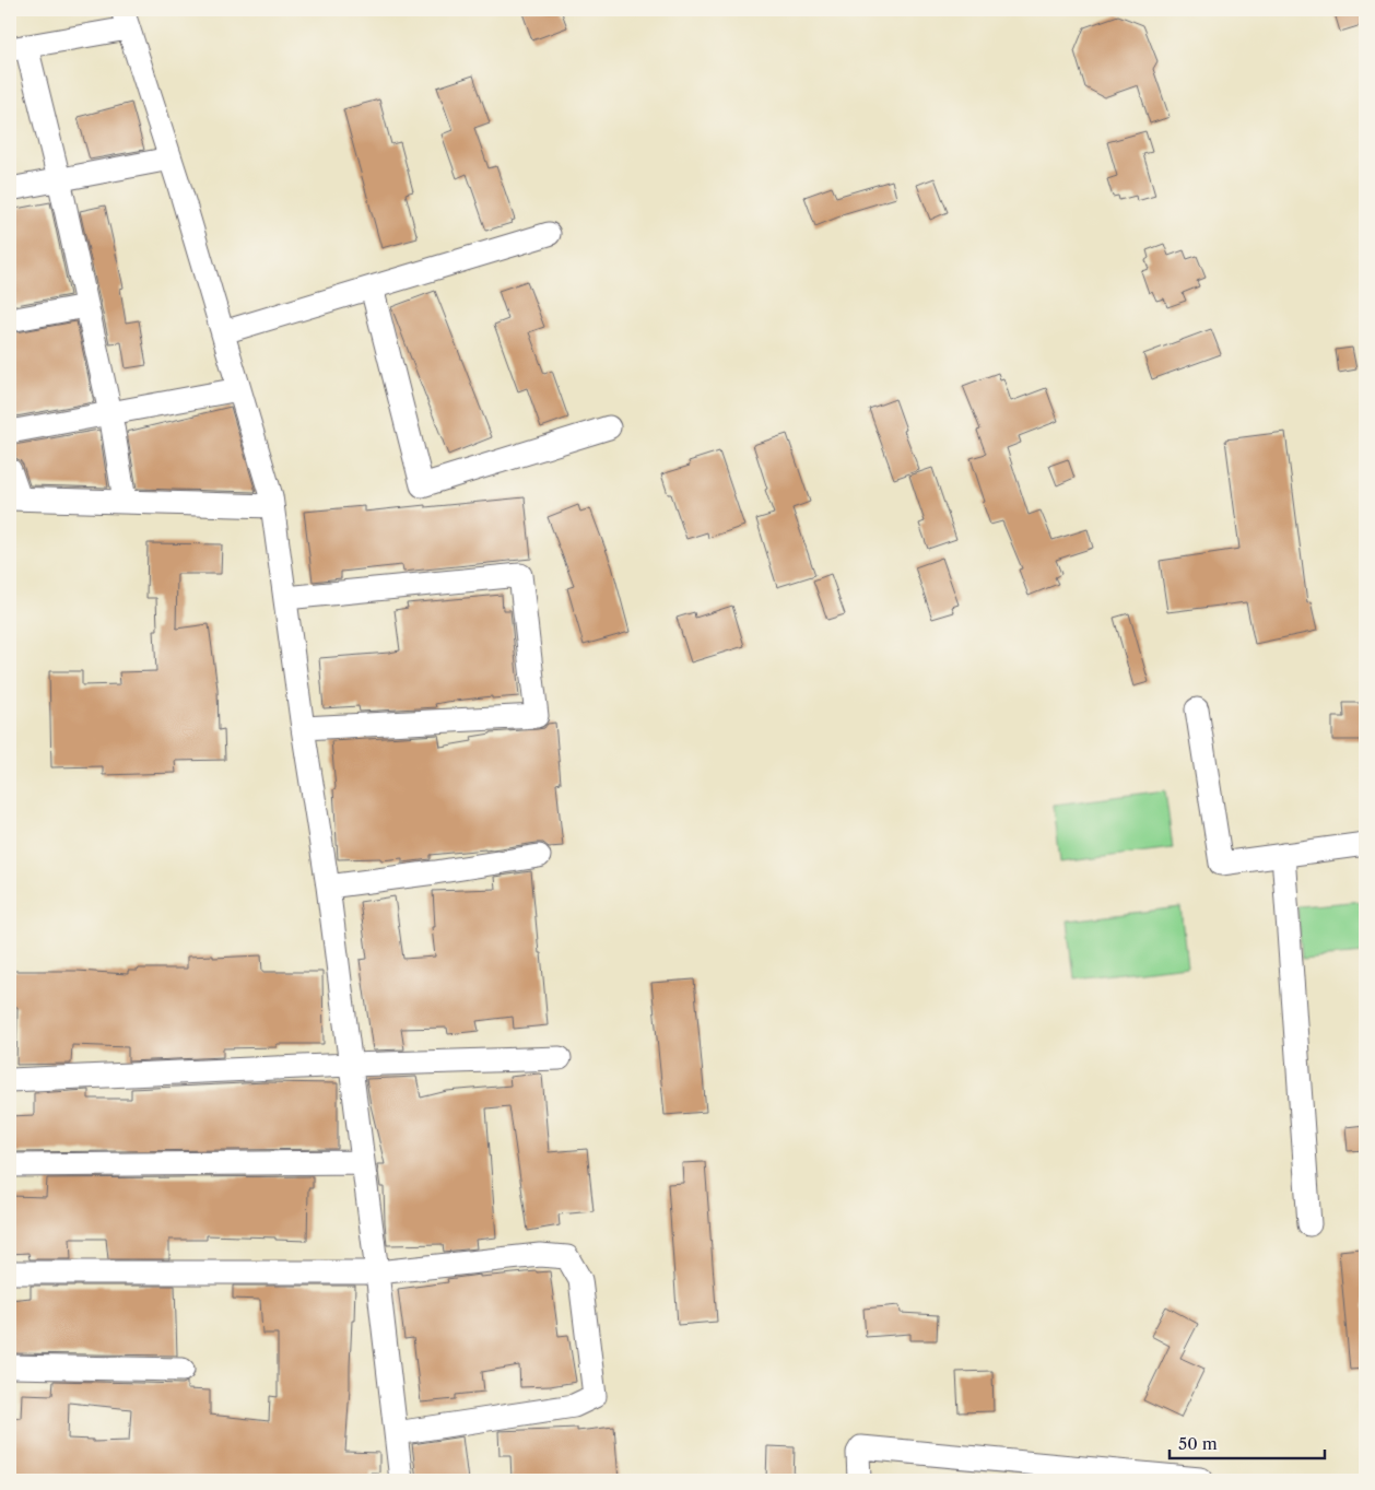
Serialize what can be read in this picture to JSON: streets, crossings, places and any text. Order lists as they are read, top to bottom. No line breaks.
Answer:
{"scale_bar":"50 m"}
